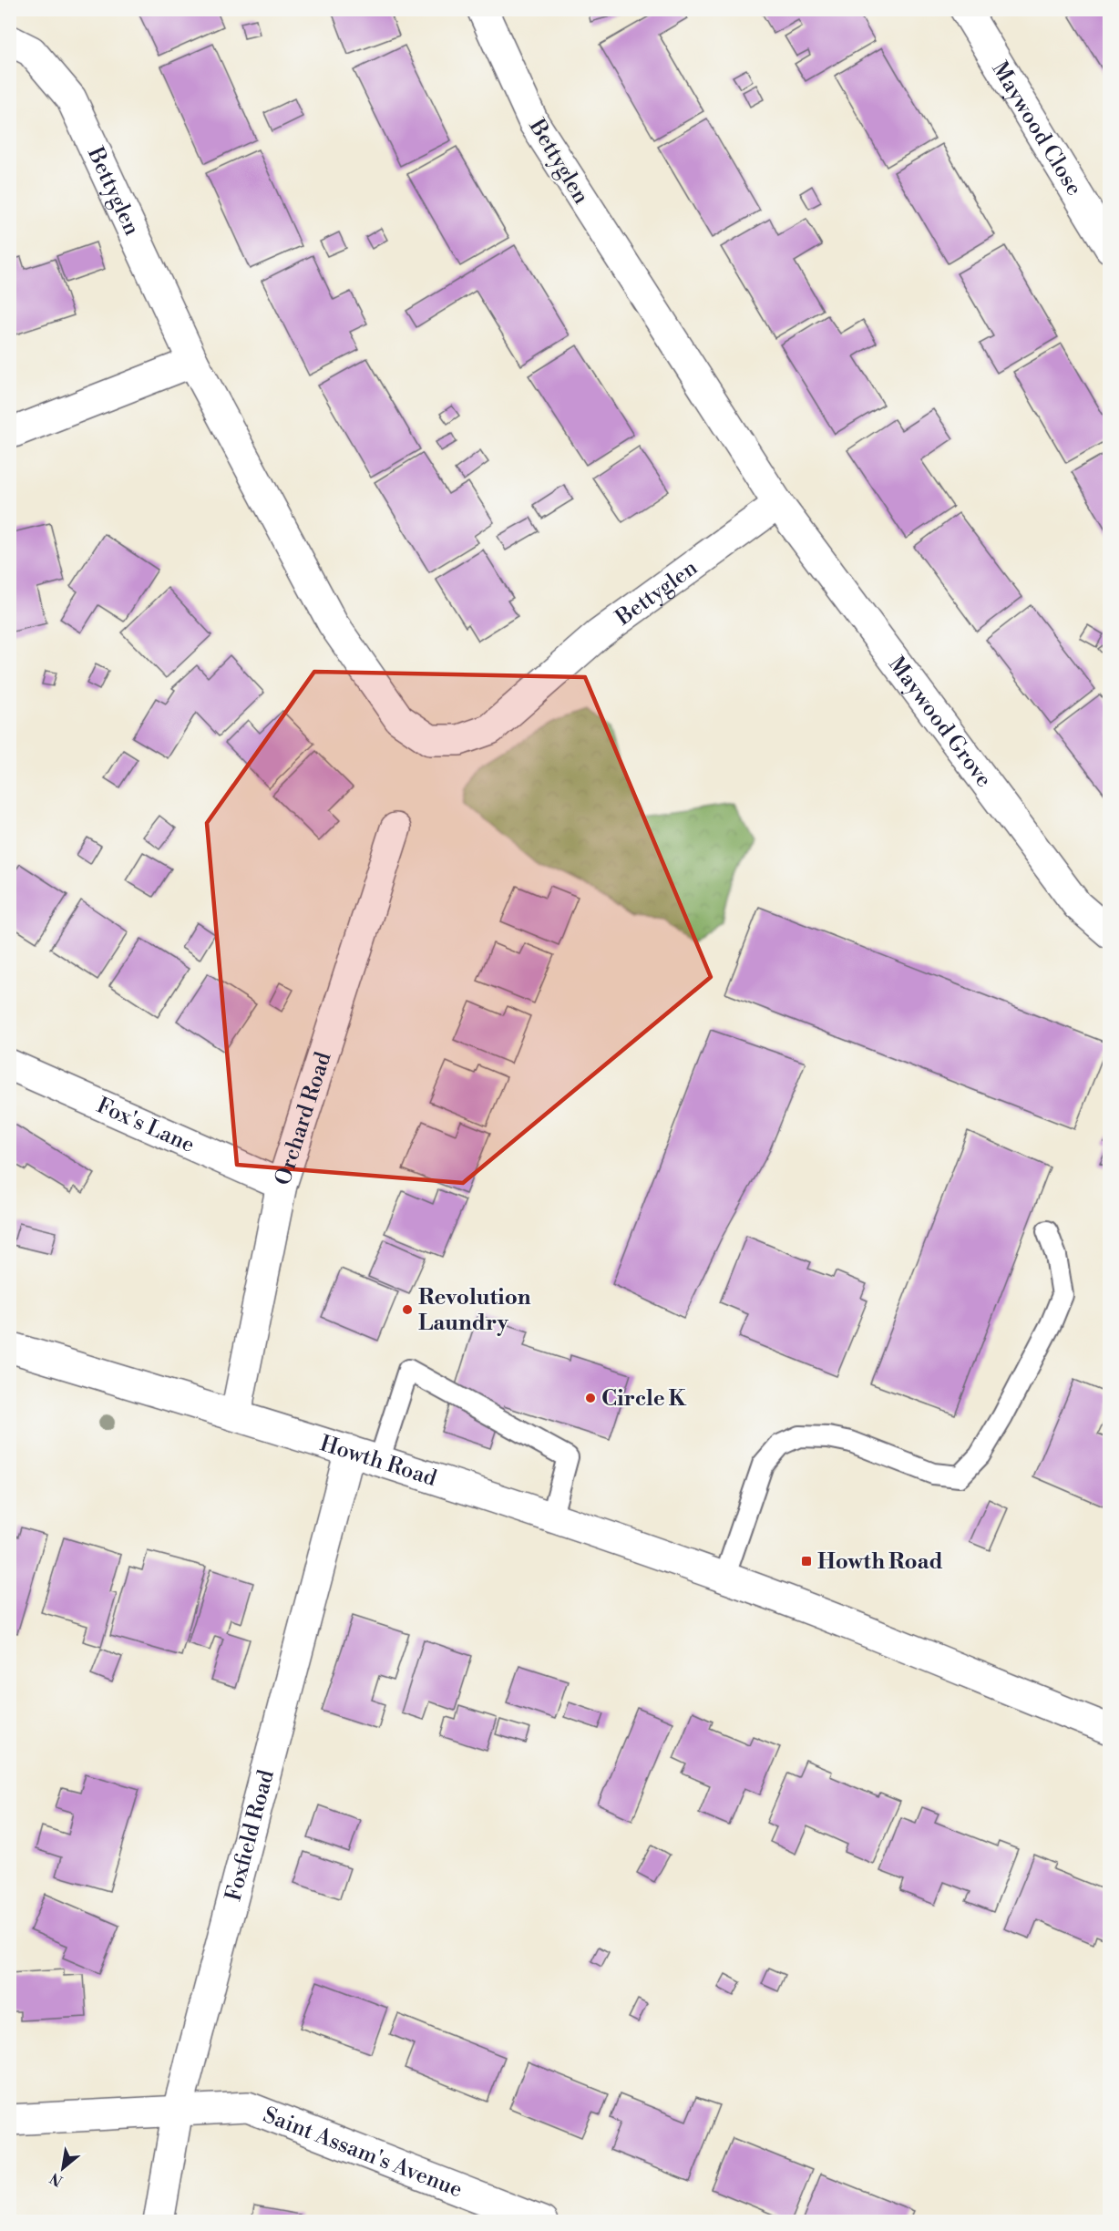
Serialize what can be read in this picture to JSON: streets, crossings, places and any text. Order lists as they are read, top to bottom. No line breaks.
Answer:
{"streets":{"street":["Maywood Close","Bettyglen","Maywood Grove","Orchard Road","Fox's Lane","Howth Road","Foxfield Road","Saint Assam's Avenue"]},"crossings":[["Bettyglen","Maywood Grove"],["Orchard Road","Fox's Lane"],["Orchard Road","Howth Road"],["Howth Road","Foxfield Road"],["Foxfield Road","Saint Assam's Avenue"]],"places":{"other":["Revolution Laundry","Circle K"],"transit":["Howth Road"]},"north":"bottom left"}
